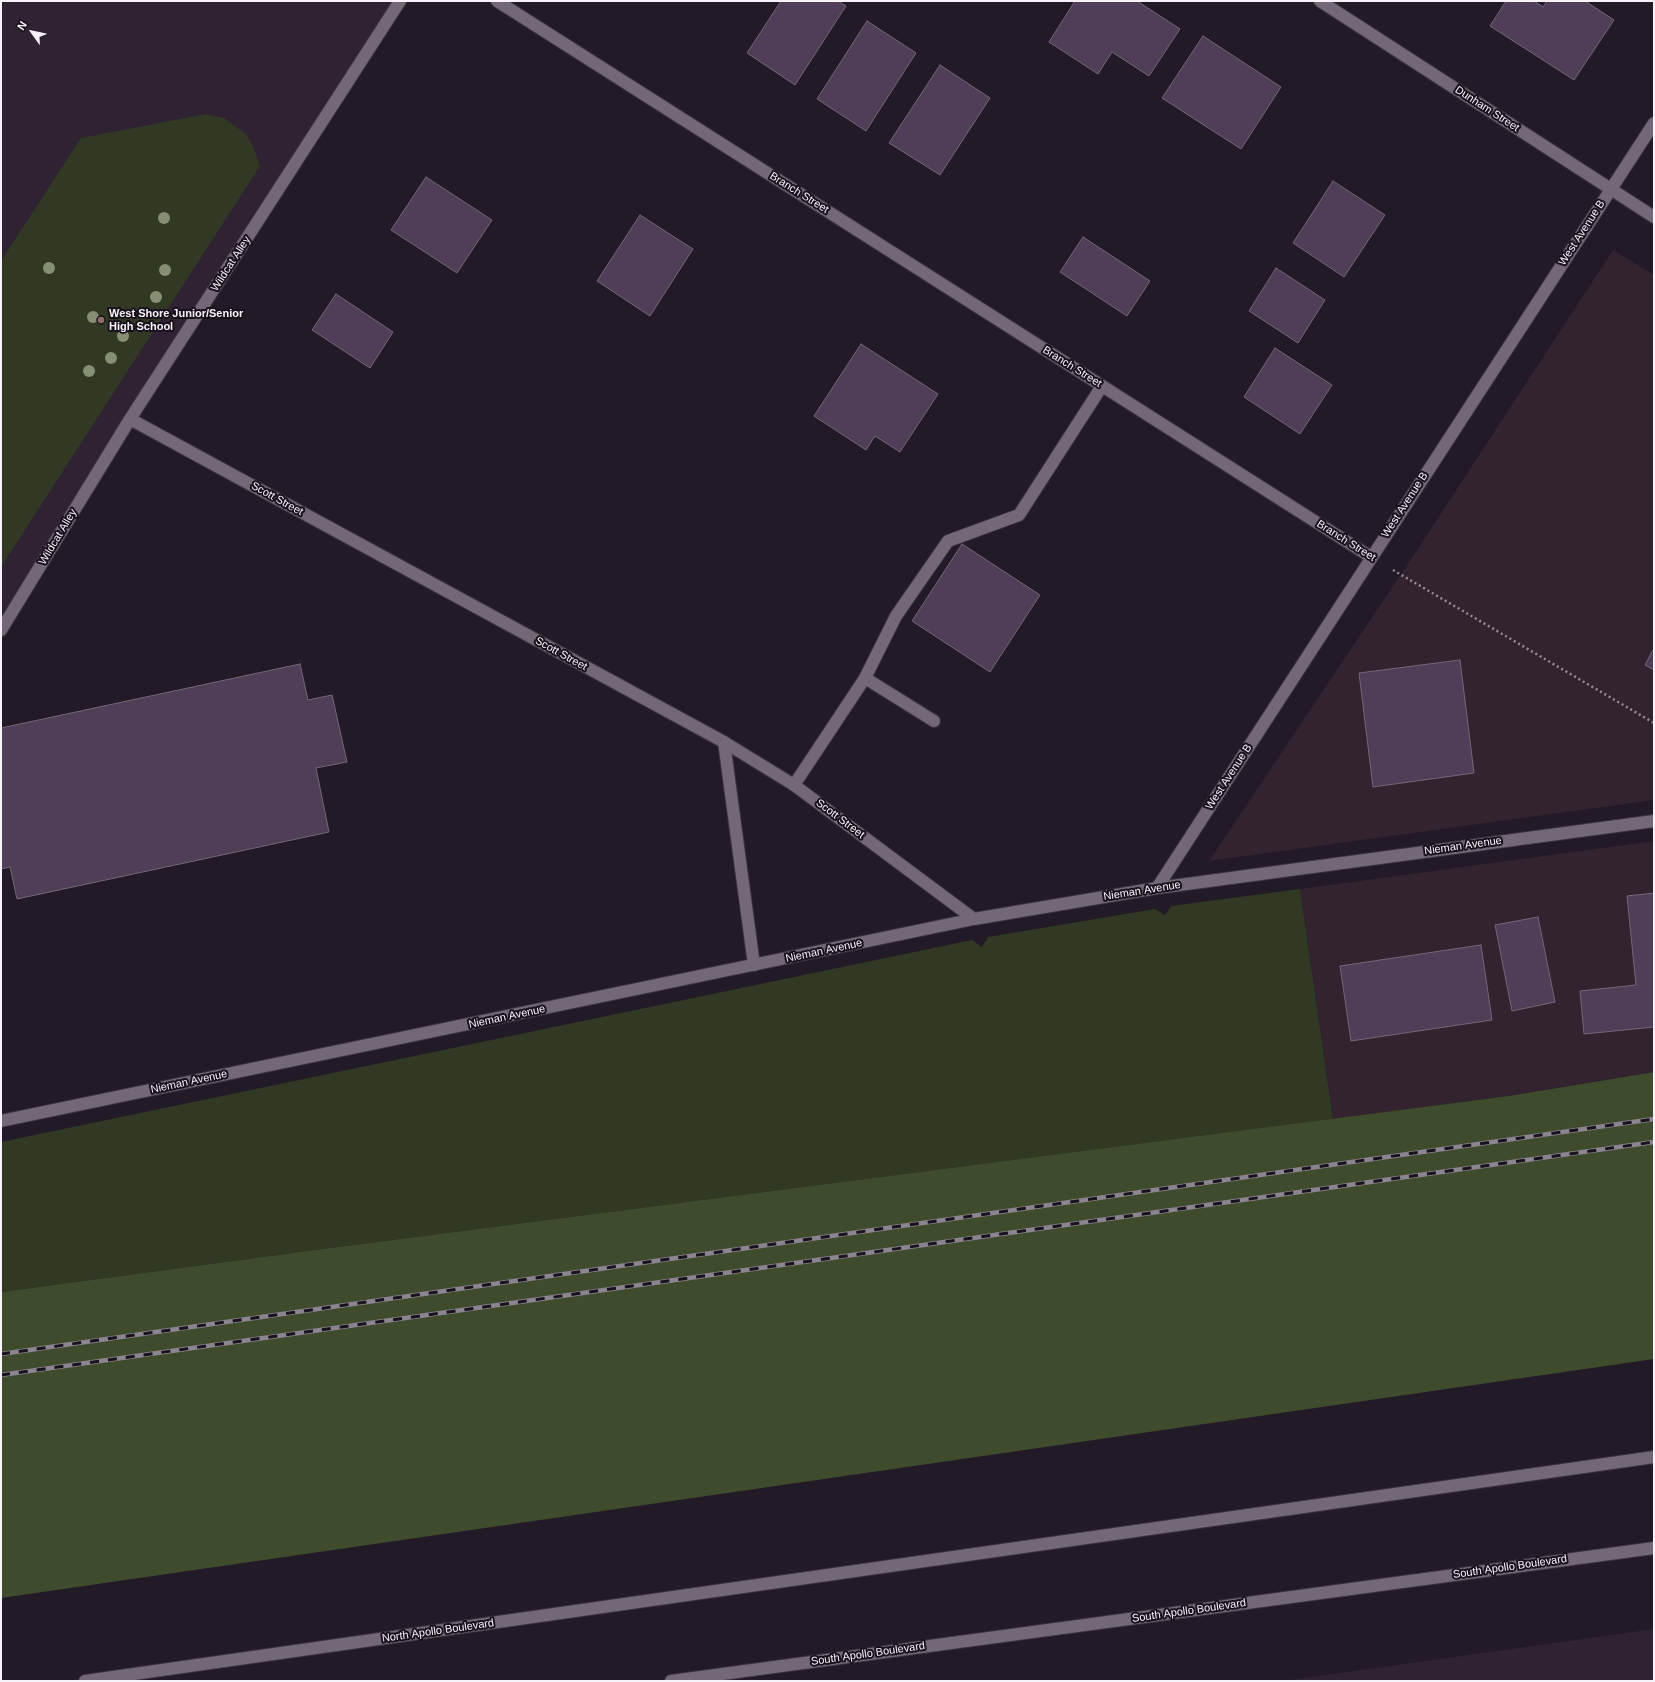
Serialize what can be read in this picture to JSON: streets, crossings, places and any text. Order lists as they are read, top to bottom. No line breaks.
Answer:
{"streets":{"street":["Dunham Street","Branch Street","West Avenue B","Wildcat Alley","Scott Street","Nieman Avenue","South Apollo Boulevard","North Apollo Boulevard"]},"crossings":[["Dunham Street","West Avenue B"],["Branch Street","West Avenue B"],["West Avenue B","Nieman Avenue"],["Wildcat Alley","Scott Street"],["Scott Street","Nieman Avenue"]],"places":["West Shore Junior/Senior High School"],"north":"top left"}
